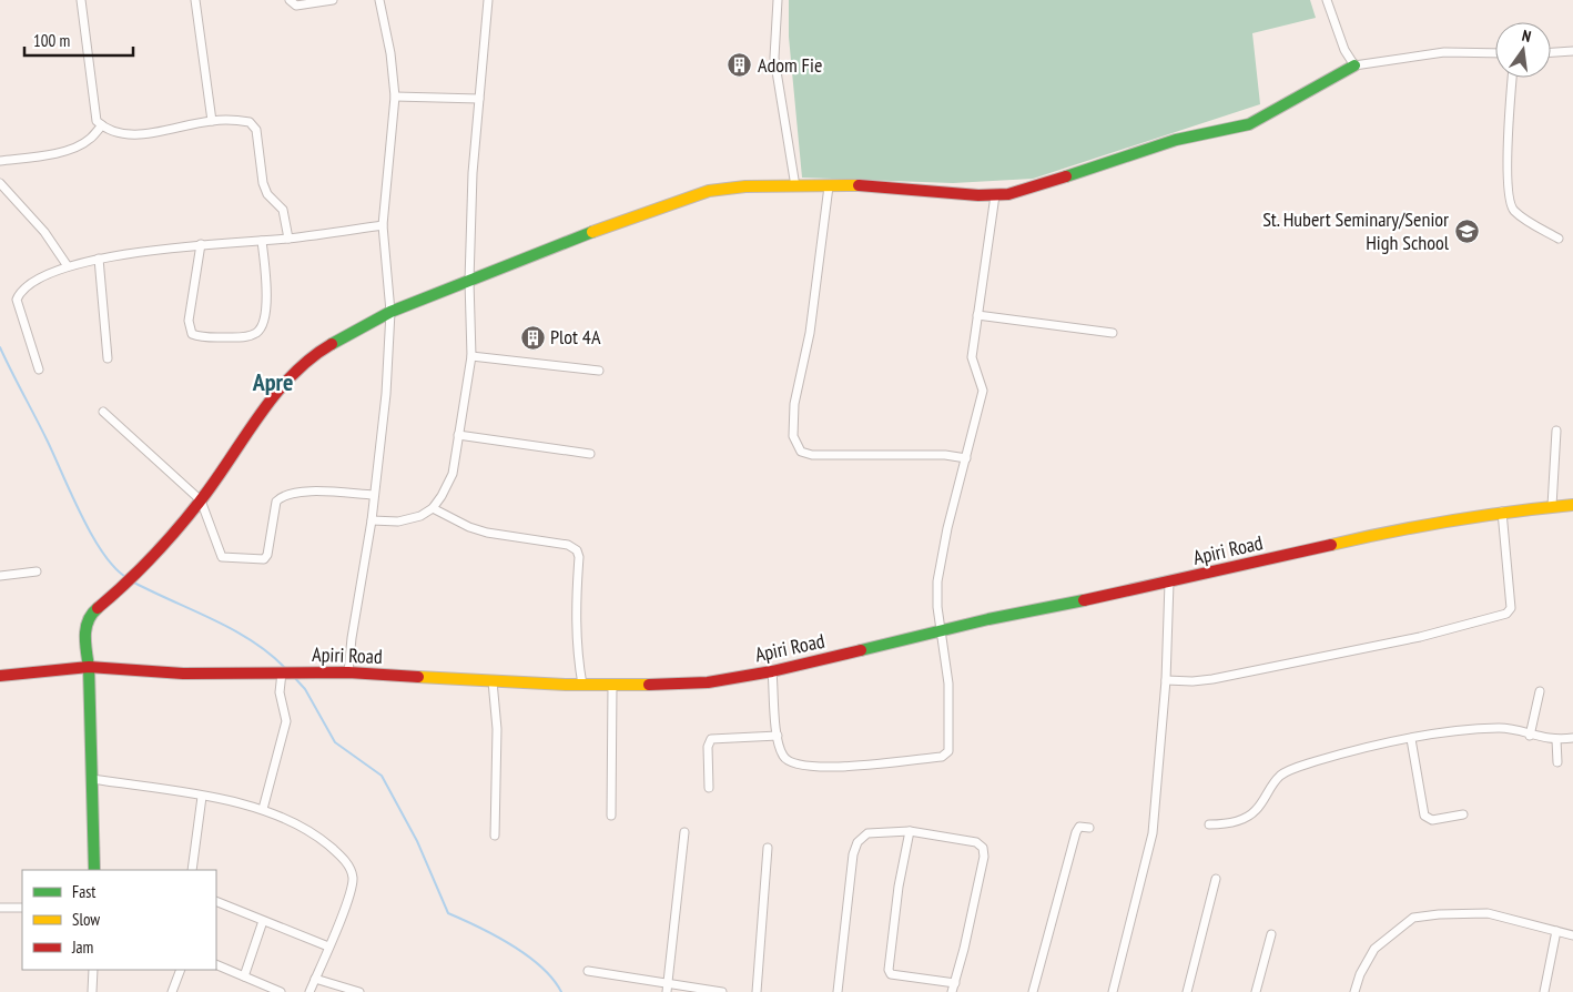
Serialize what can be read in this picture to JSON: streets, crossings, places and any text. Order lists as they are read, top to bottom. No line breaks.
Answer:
{"streets":{"street":["Apiri Road"]},"districts":["Apre"],"places":{"building":["Adom Fie","Plot 4A"],"school or university":["St. Hubert Seminary/Senior High School"]},"legend":["Fast","Slow","Jam"],"scale_bar":"100 m","north":"top"}
